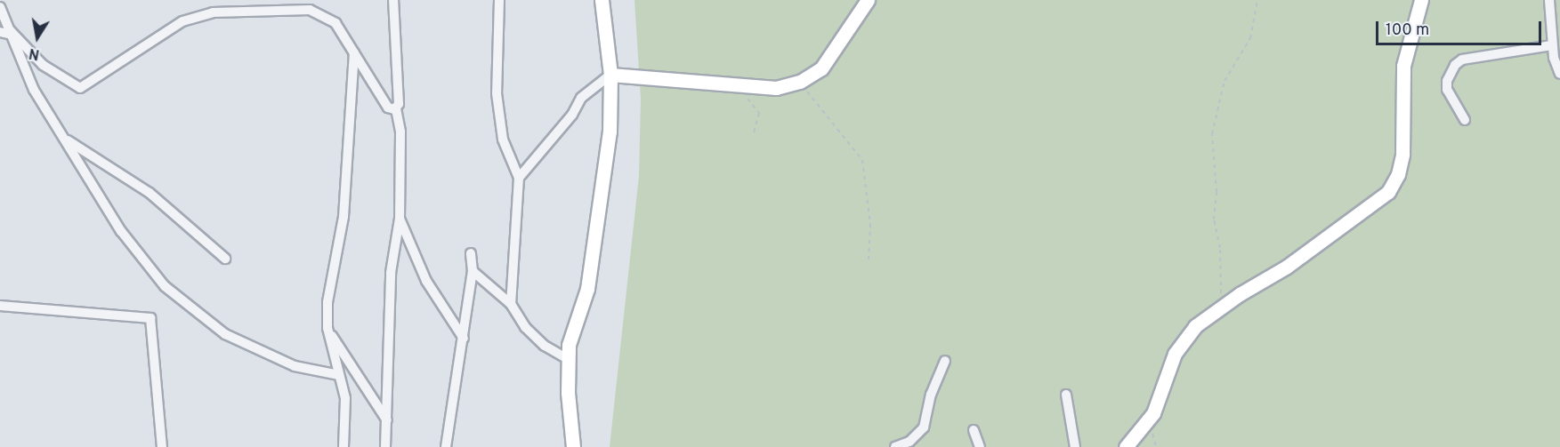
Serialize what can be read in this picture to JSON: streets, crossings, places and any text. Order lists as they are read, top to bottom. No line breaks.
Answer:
{"scale_bar":"100 m","north":"bottom"}
